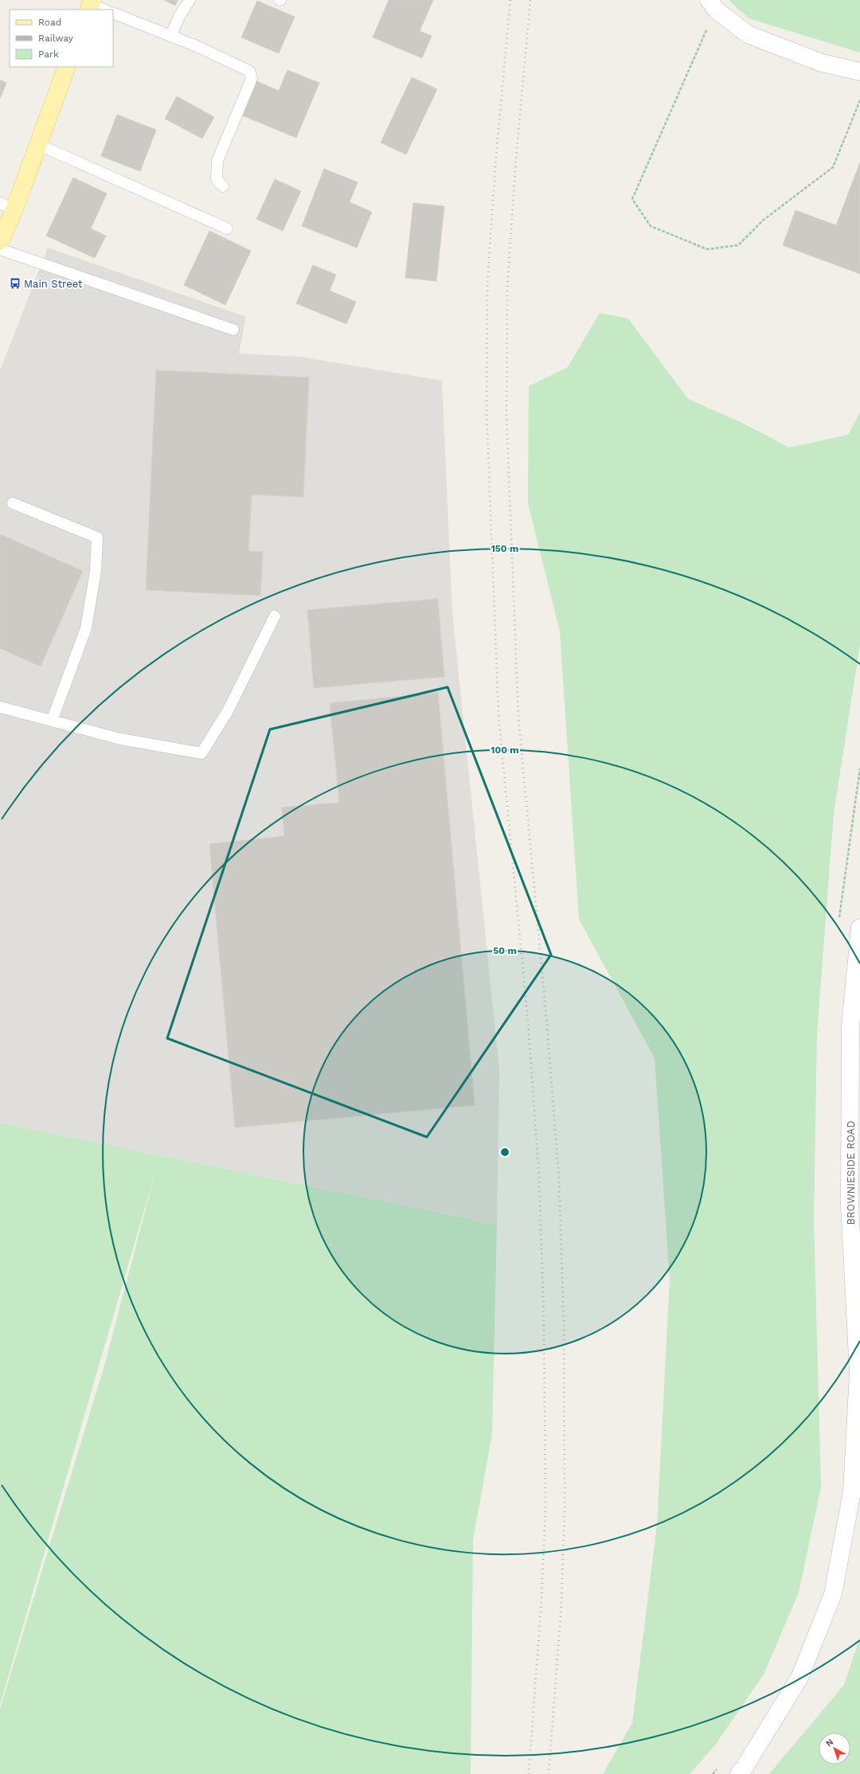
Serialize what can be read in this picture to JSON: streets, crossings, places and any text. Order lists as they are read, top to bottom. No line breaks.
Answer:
{"streets":{"street":["BROWNIESIDE ROAD"]},"places":{"bus stop":["Main Street"]},"legend":["Road","Railway","Park"],"north":"top left","rings":["150 m","100 m","50 m"]}
